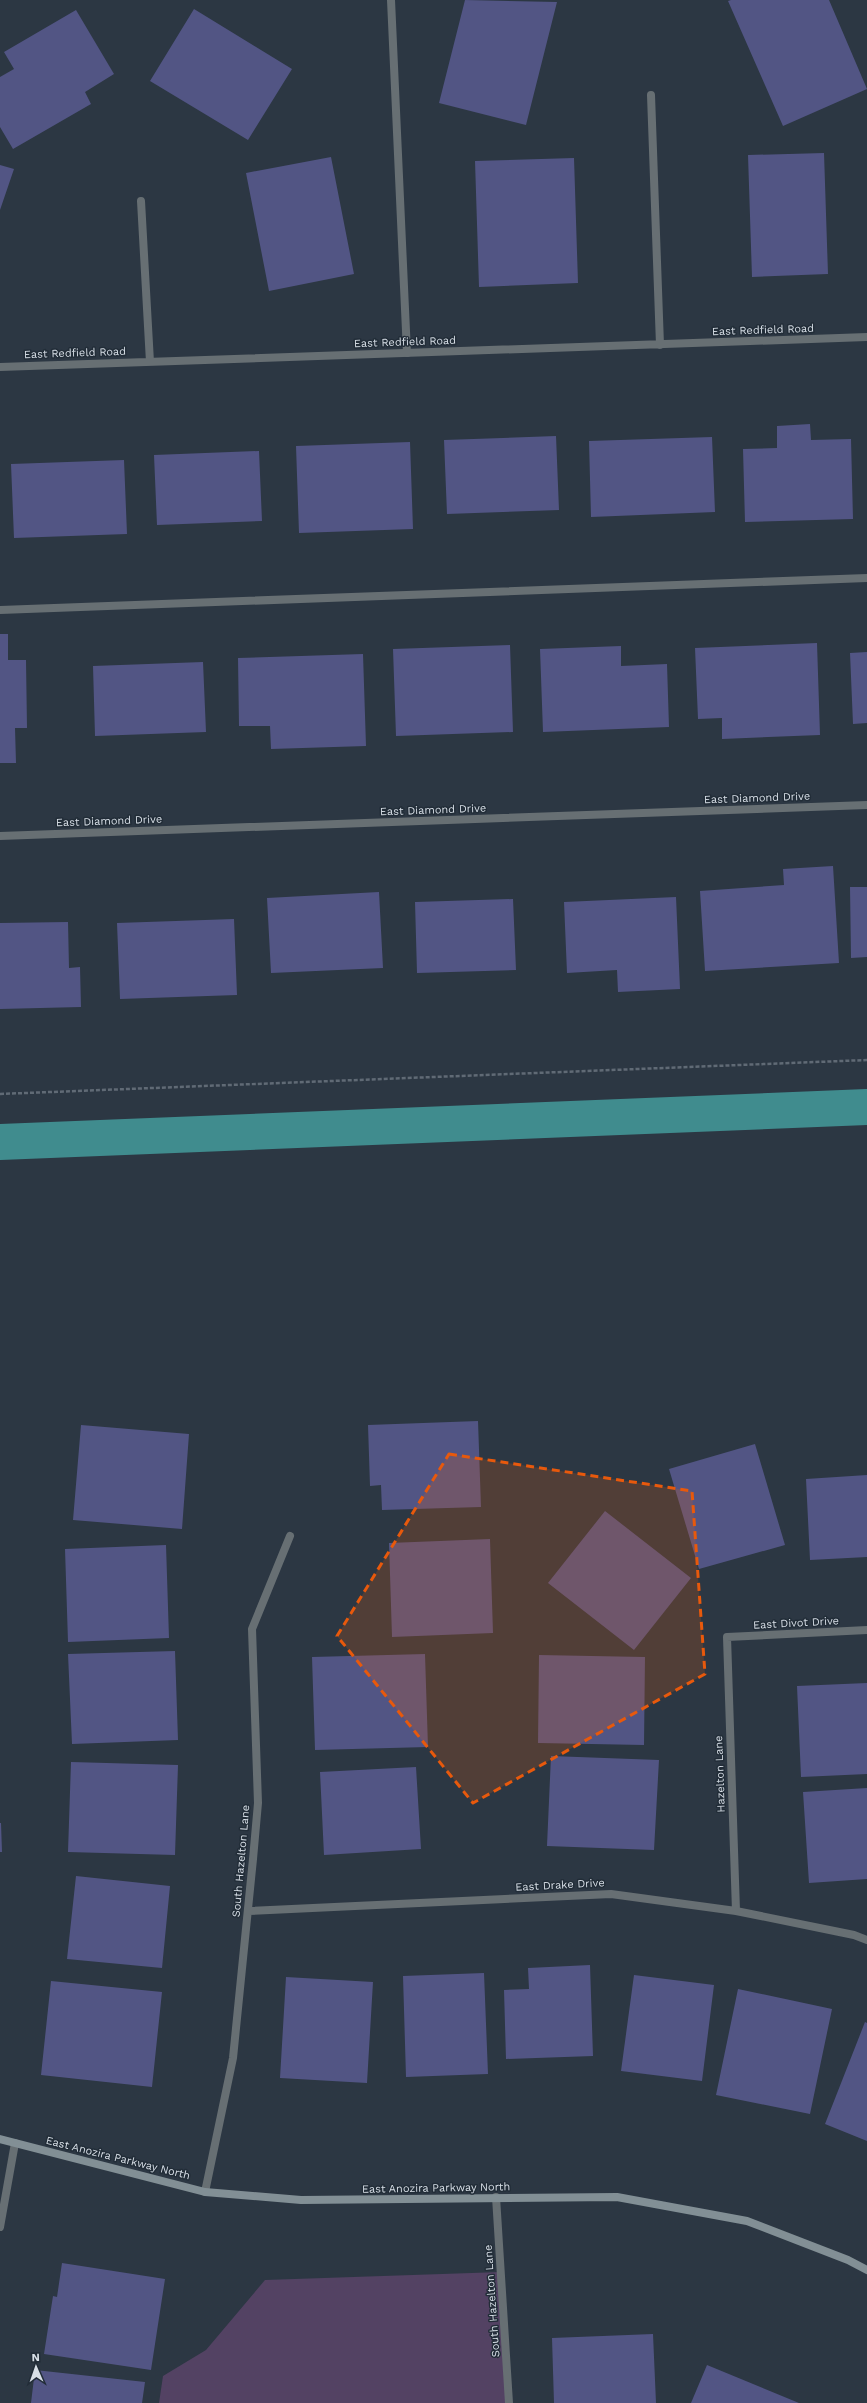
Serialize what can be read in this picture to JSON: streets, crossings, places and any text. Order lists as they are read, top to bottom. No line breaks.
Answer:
{"streets":{"street":["East Redfield Road","East Diamond Drive","East Divot Drive","Hazelton Lane","South Hazelton Lane","East Drake Drive","East Anozira Parkway North"]},"crossings":[["East Divot Drive","Hazelton Lane"],["Hazelton Lane","East Drake Drive"],["South Hazelton Lane","East Drake Drive"],["South Hazelton Lane","East Anozira Parkway North"]],"north":"top"}
